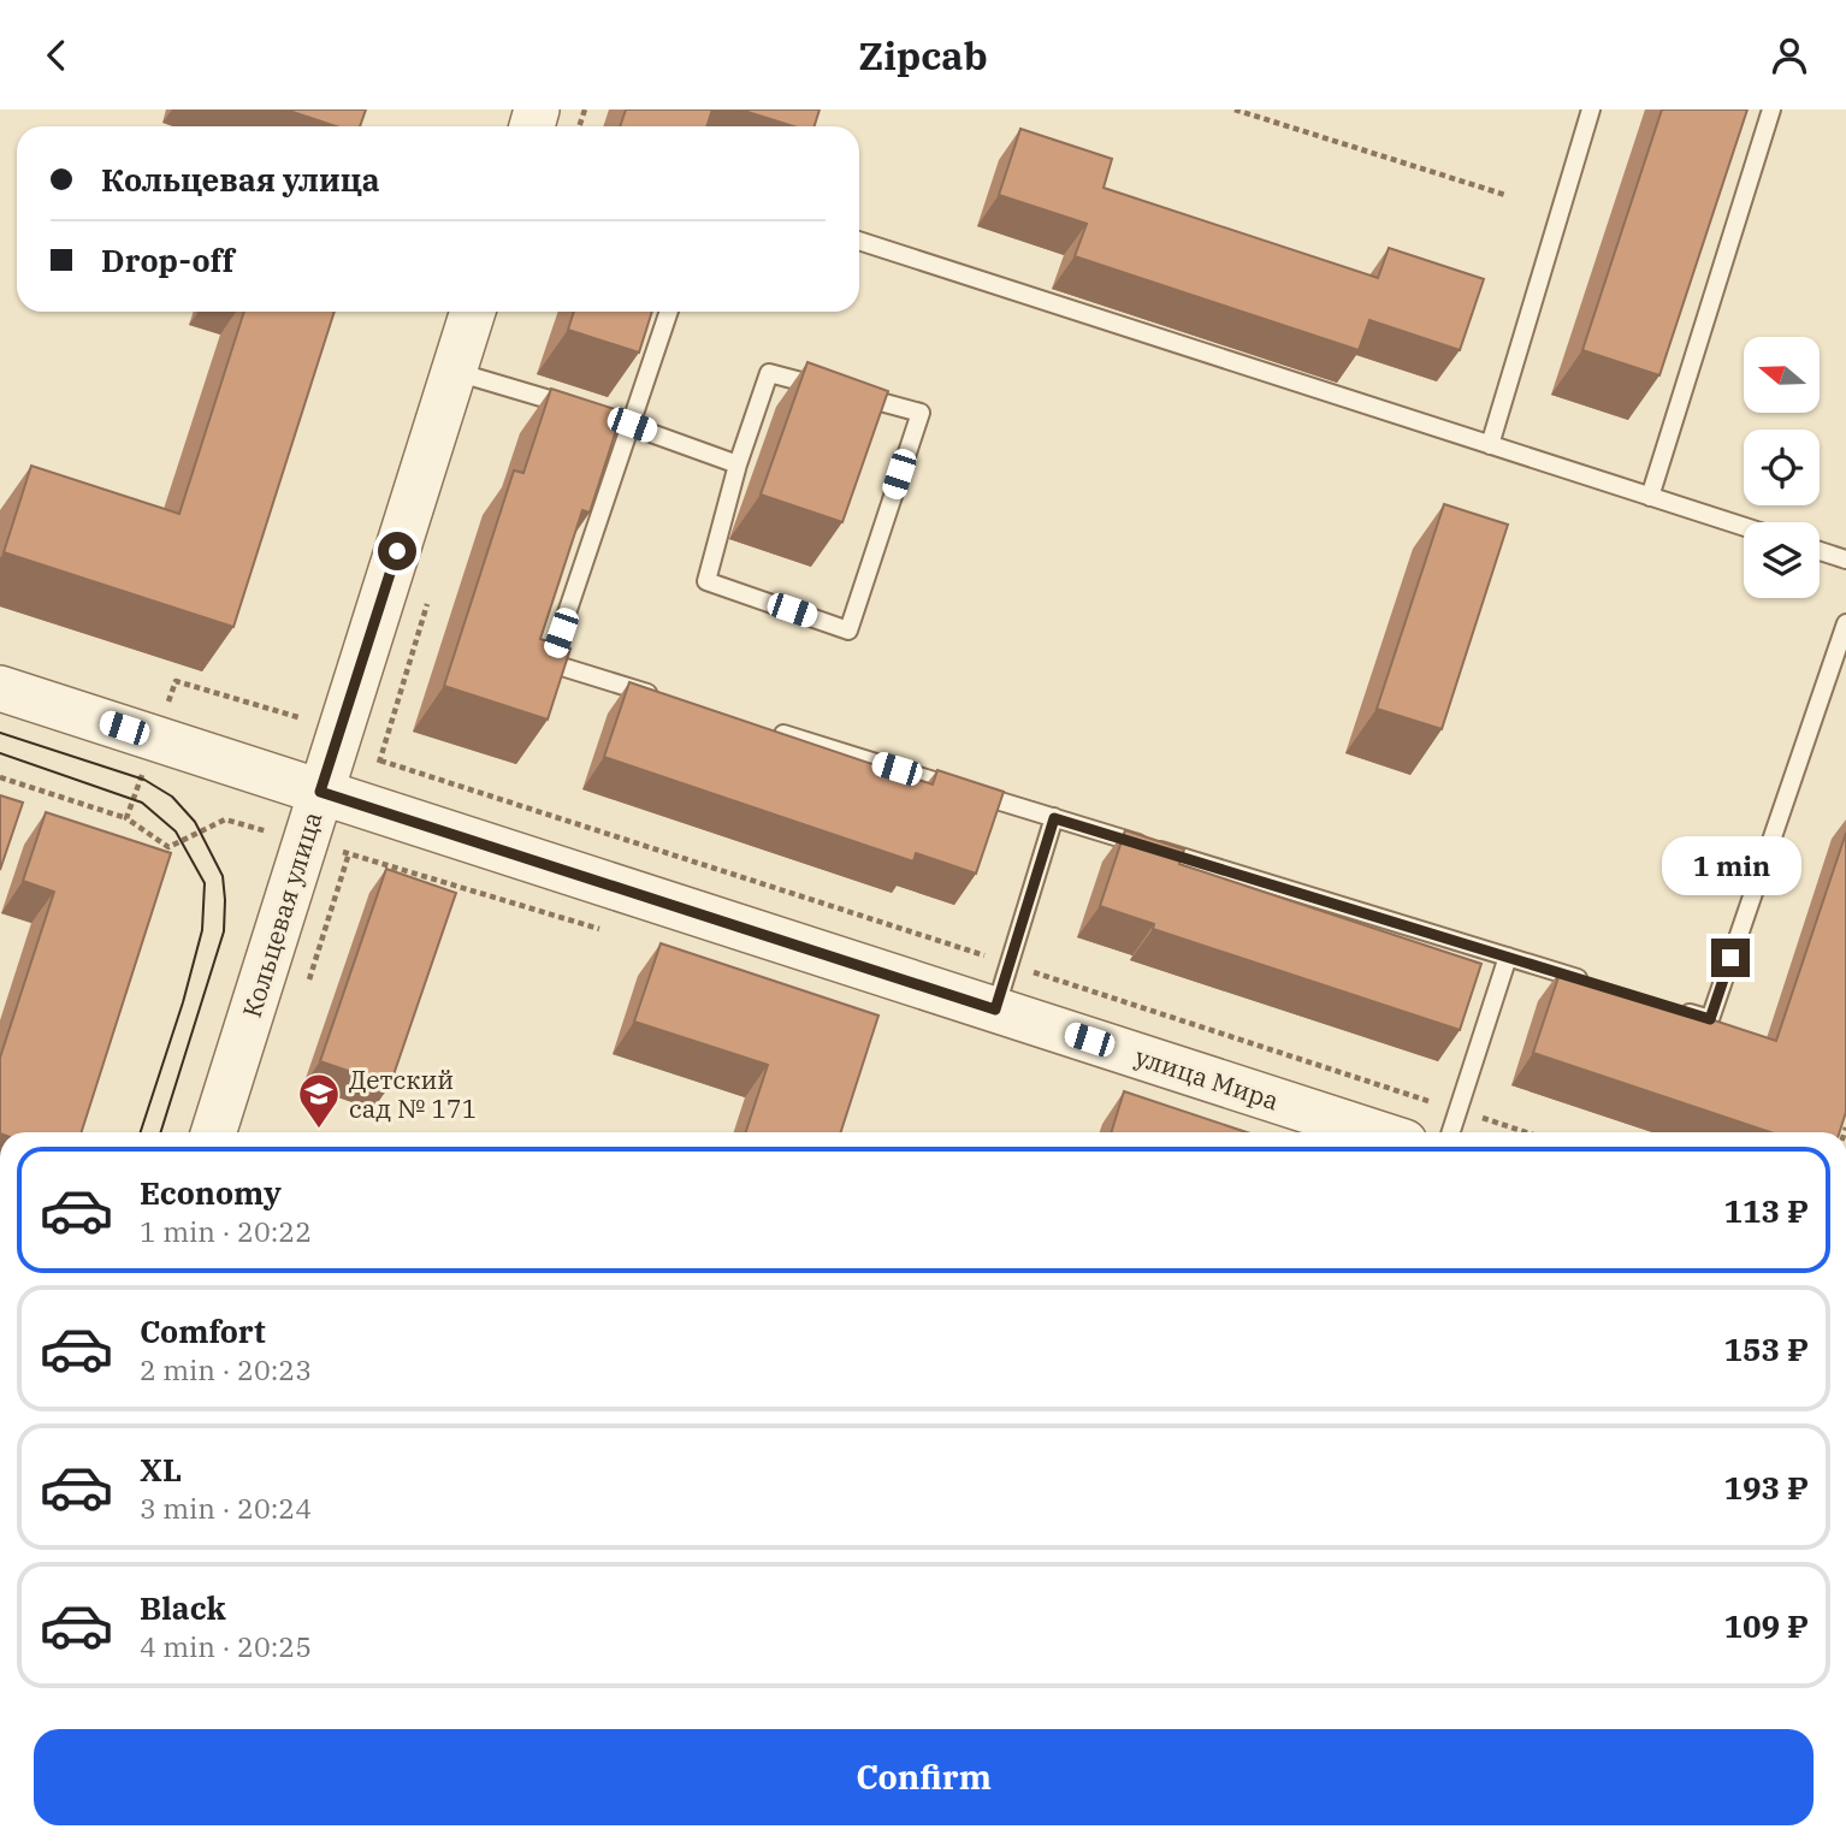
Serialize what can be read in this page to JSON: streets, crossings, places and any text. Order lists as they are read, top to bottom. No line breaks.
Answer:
{"streets":{"street":["Кольцевая улица","улица Мира"]},"crossings":[["Кольцевая улица","улица Мира"]],"places":{"school or university":["Детский сад № 171"]},"north":"left","page":{"header":"Zipcab","banner":["Кольцевая улица","Drop-off"],"bubble":"1 min","list":[{"name":"Economy","note":"1 min · 20:22","value":"113 ₽"},{"name":"Comfort","note":"2 min · 20:23","value":"153 ₽"},{"name":"XL","note":"3 min · 20:24","value":"193 ₽"},{"name":"Black","note":"4 min · 20:25","value":"109 ₽"}],"buttons":"Confirm"}}
